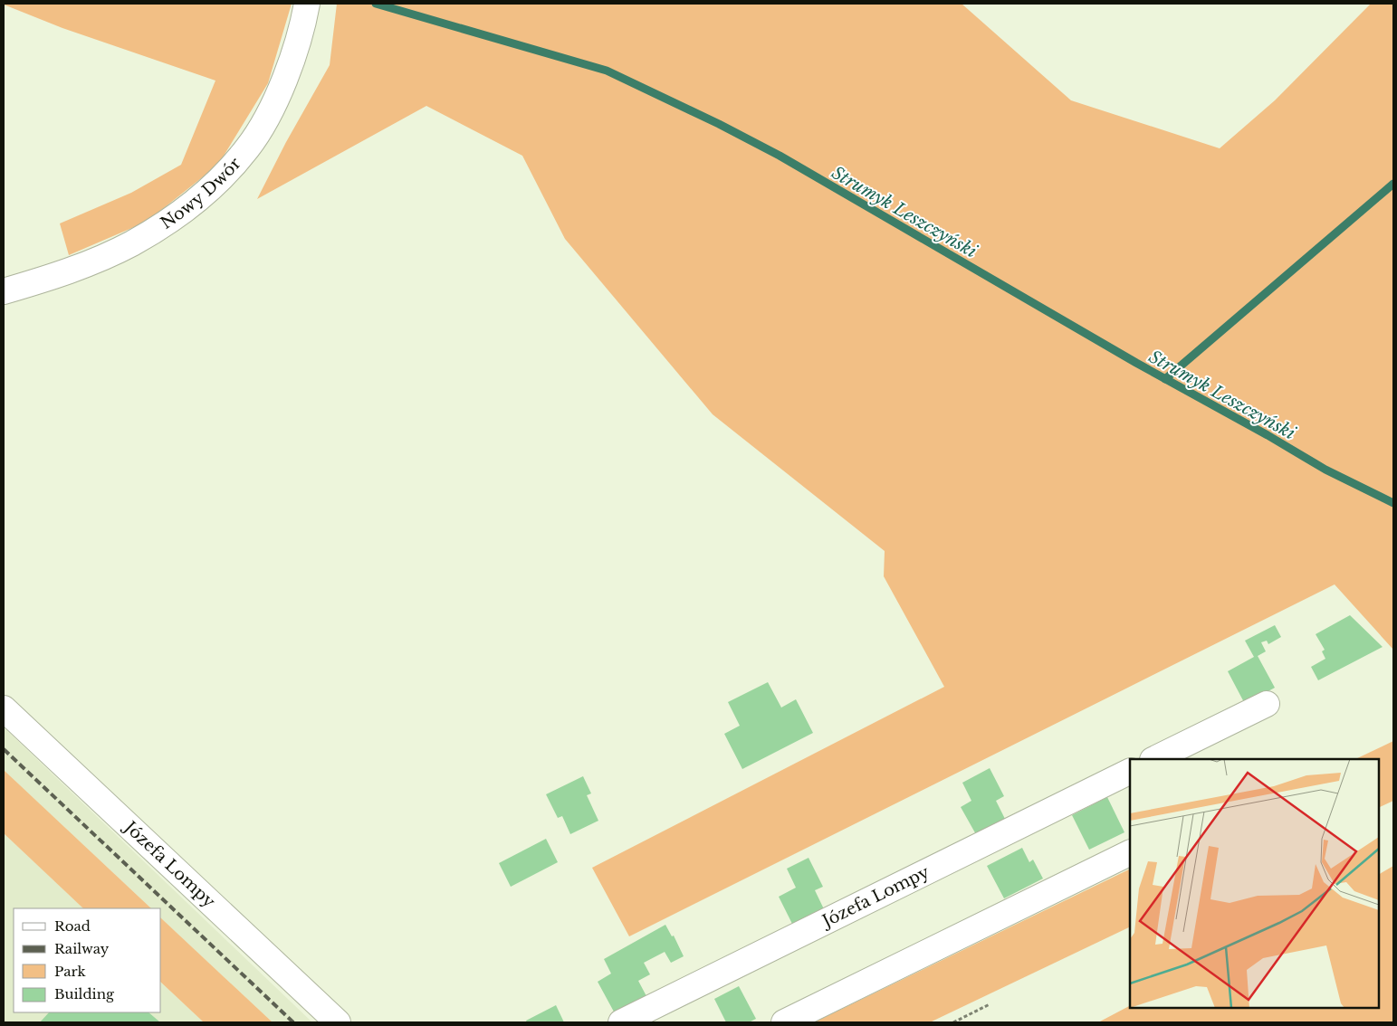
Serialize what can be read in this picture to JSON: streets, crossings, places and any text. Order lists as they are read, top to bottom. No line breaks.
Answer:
{"streets":{"street":["Nowy Dwór","Józefa Lompy"]},"water":["Strumyk Leszczyński"],"legend":["Road","Railway","Park","Building"]}
